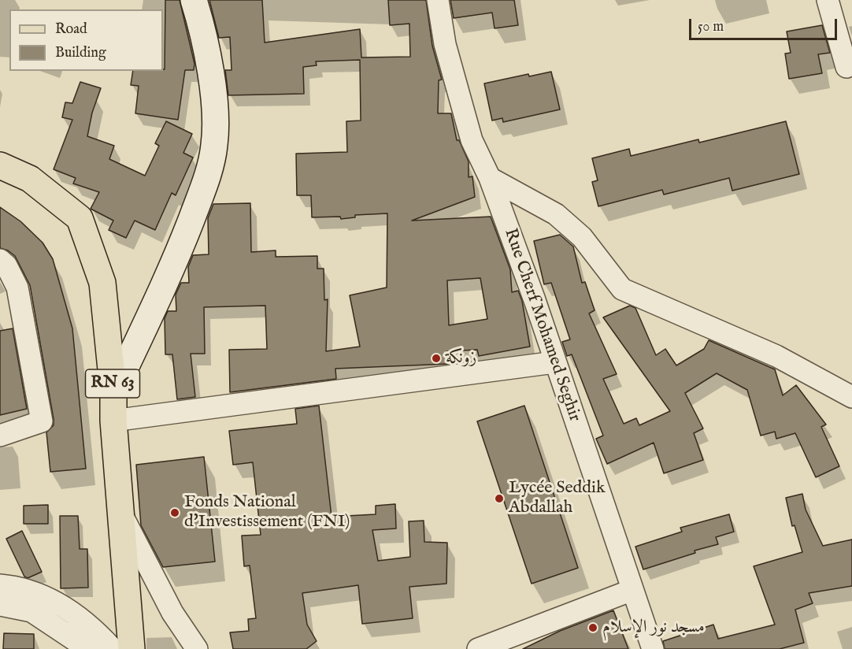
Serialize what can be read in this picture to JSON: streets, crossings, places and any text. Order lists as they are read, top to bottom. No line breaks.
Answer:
{"streets":{"main road":["RN 63"],"street":["Rue Cherf Mohamed Seghir"]},"places":["زونكة","Lycée Seddik Abdallah","Fonds National d'Investissement (FNI)","مسجد نور الإسلام"],"legend":["Road","Building"],"scale_bar":"50 m"}
